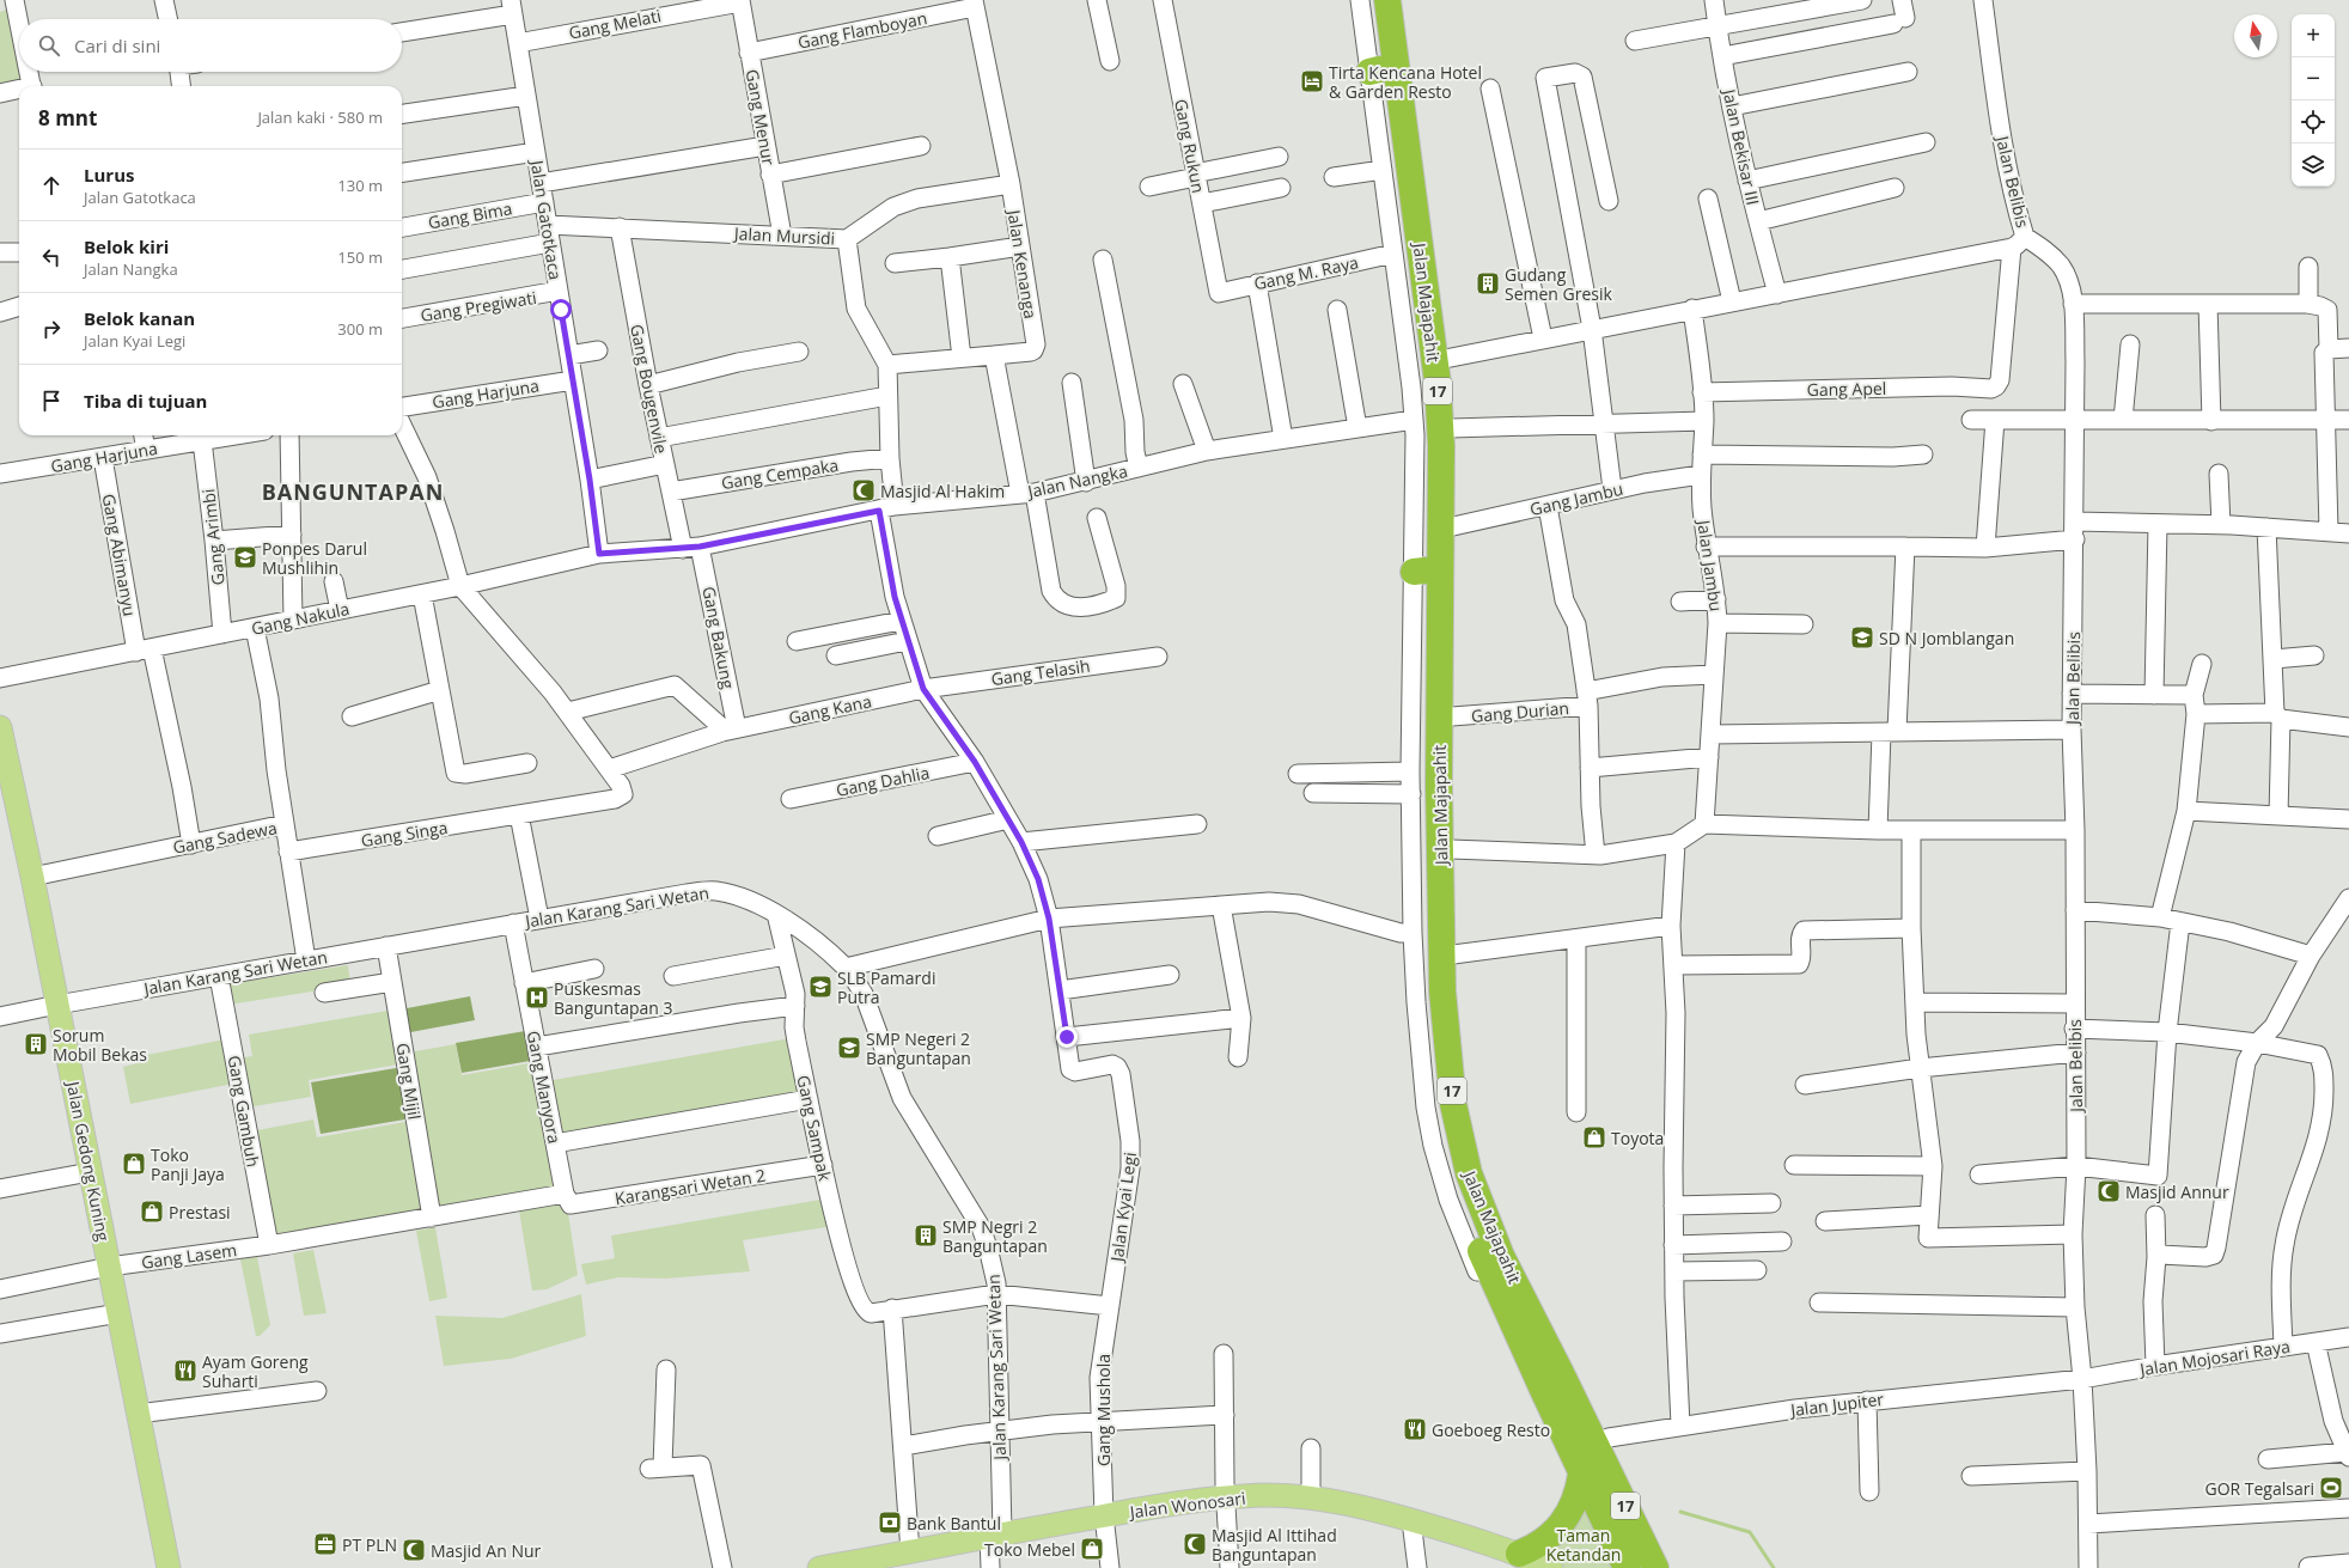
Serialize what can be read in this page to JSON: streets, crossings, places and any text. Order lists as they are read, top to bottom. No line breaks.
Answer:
{"streets":{"highway":["Jalan Majapahit","17"],"main road":["Jalan Gedong Kuning","Jalan Wonosari"],"street":["Gang Melati","Gang Flamboyan","Gang Menur","Gang Rukun","Jalan Bekisar III","Jalan Belibis","Gang Bima","Jalan Gatotkaca","Jalan Mursidi","Jalan Kenanga","Gang M. Raya","Gang Pregiwati","Gang Bougenvile","Gang Apel","Gang Harjuna","Gang Cempaka","Jalan Nangka","Gang Jambu","Gang Arimbi","Gang Abimanyu","Jalan Jambu","Gang Nakula","Gang Bakung","Gang Telasih","Gang Kana","Gang Durian","Gang Dahlia","Gang Singa","Gang Sadewa","Jalan Karang Sari Wetan","Gang Mijil","Gang Manyora","Gang Gambuh","Gang Sampak","Karangsari Wetan 2","Jalan Kyai Legi","Gang Lasem","Jalan Mojosari Raya","Jalan Jupiter","Gang Mushola"]},"crossings":[["Gang Melati","Gang Menur"],["Gang Melati","Jalan Gatotkaca"],["Gang Flamboyan","Gang Menur"],["Gang Flamboyan","Jalan Kenanga"],["Gang Menur","Jalan Mursidi"],["Gang Rukun","Gang M. Raya"],["Jalan Belibis","Gang Apel"],["Jalan Belibis","Jalan Mojosari Raya"],["Jalan Belibis","Jalan Jupiter"],["Gang Bima","Jalan Gatotkaca"],["Jalan Gatotkaca","Jalan Mursidi"],["Jalan Gatotkaca","Gang Pregiwati"],["Jalan Gatotkaca","Gang Harjuna"],["Jalan Gatotkaca","Jalan Nangka"],["Jalan Gatotkaca","Gang Nakula"],["Jalan Mursidi","Jalan Kenanga"],["Jalan Mursidi","Gang Bougenvile"],["Jalan Majapahit","Jalan Jupiter"],["Gang Bougenvile","Gang Cempaka"],["Gang Bougenvile","Jalan Nangka"],["Gang Bougenvile","Gang Bakung"],["Gang Apel","Jalan Jambu"],["Gang Harjuna","Gang Arimbi"],["Gang Harjuna","Gang Abimanyu"],["Gang Cempaka","Jalan Kyai Legi"],["Jalan Nangka","Gang Nakula"],["Jalan Nangka","Gang Bakung"],["Jalan Nangka","Jalan Kyai Legi"],["Gang Jambu","Jalan Jambu"],["Gang Arimbi","Gang Nakula"],["Gang Abimanyu","Gang Nakula"],["Gang Abimanyu","Gang Sadewa"],["Jalan Jambu","Gang Durian"],["Gang Bakung","Gang Kana"],["Gang Telasih","Gang Kana"],["Gang Telasih","Jalan Kyai Legi"],["Gang Kana","Gang Singa"],["Gang Kana","Jalan Kyai Legi"],["Gang Dahlia","Jalan Kyai Legi"],["Gang Singa","Gang Sadewa"],["Gang Sadewa","Jalan Karang Sari Wetan"],["Gang Sadewa","Jalan Gedong Kuning"],["Jalan Karang Sari Wetan","Gang Mijil"],["Jalan Karang Sari Wetan","Gang Manyora"],["Jalan Karang Sari Wetan","Gang Gambuh"],["Jalan Karang Sari Wetan","Gang Sampak"],["Jalan Karang Sari Wetan","Jalan Gedong Kuning"],["Jalan Karang Sari Wetan","Jalan Wonosari"],["Gang Mijil","Gang Lasem"],["Gang Manyora","Karangsari Wetan 2"],["Gang Manyora","Gang Lasem"],["Gang Gambuh","Gang Lasem"],["Gang Sampak","Karangsari Wetan 2"],["Gang Sampak","Jalan Kyai Legi"],["Gang Sampak","Gang Mushola"],["Jalan Gedong Kuning","Gang Lasem"],["Karangsari Wetan 2","Gang Lasem"],["Jalan Kyai Legi","Gang Mushola"],["Jalan Mojosari Raya","Jalan Jupiter"],["Gang Mushola","Jalan Wonosari"]],"districts":["BANGUNTAPAN"],"parks":["Taman Ketandan"],"places":{"hotel":["Tirta Kencana Hotel & Garden Resto"],"building":["Gudang Semen Gresik","Sorum Mobil Bekas","SMP Negri 2 Banguntapan"],"mosque":["Masjid Al Hakim","Masjid Annur","Masjid Al Ittihad Banguntapan","Masjid An Nur"],"school or university":["Ponpes Darul Mushlihin","SD N Jomblangan","SLB Pamardi Putra","SMP Negeri 2 Banguntapan"],"hospital":["Puskesmas Banguntapan 3"],"shop":["Toyota","Toko Panji Jaya","Prestasi","Toko Mebel"],"restaurant":["Ayam Goreng Suharti","Goeboeg Resto"],"sports":["GOR Tegalsari"],"bank":["Bank Bantul"],"office":["PT PLN"]},"north":"top","page":{"map_buttons":["+","−"],"search":"Cari di sini","heading":["8 mnt","Jalan kaki · 580 m"],"list":[["Lurus","Jalan Gatotkaca","130 m"],["Belok kiri","Jalan Nangka","150 m"],["Belok kanan","Jalan Kyai Legi","300 m"],"Tiba di tujuan"]}}
